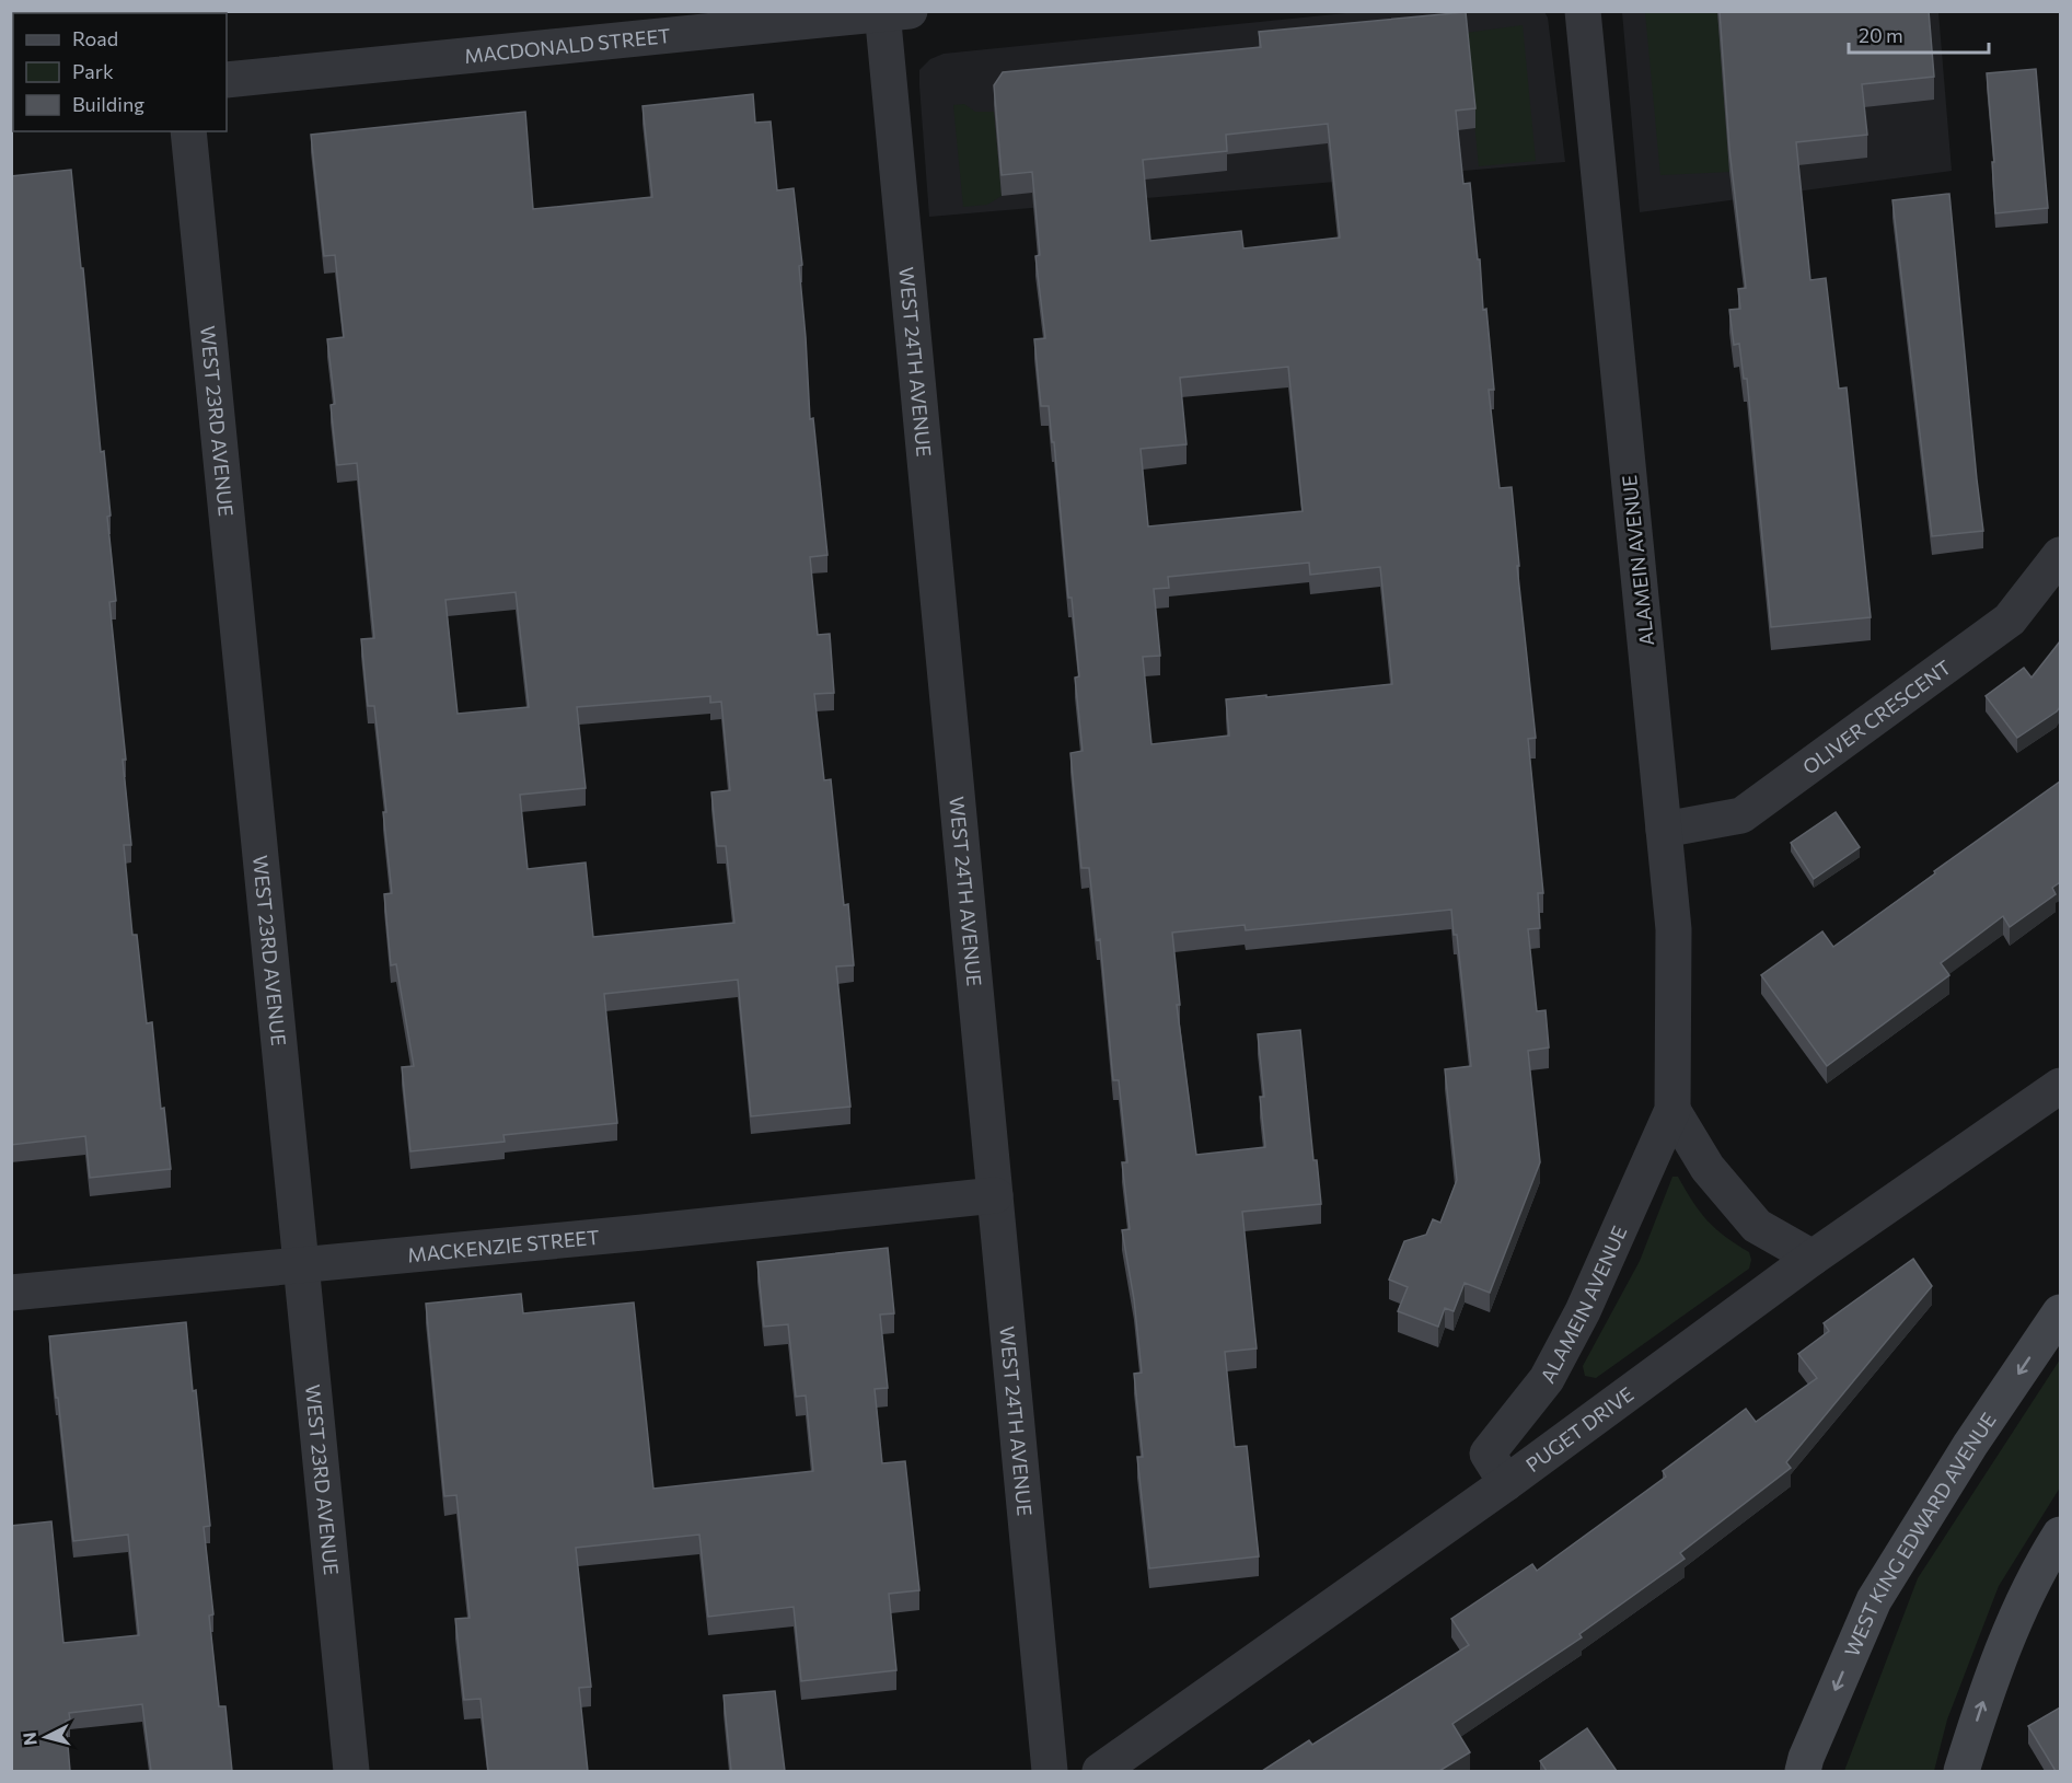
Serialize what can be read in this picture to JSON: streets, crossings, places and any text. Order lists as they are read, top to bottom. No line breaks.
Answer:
{"streets":{"main road":["WEST KING EDWARD AVENUE"],"street":["MACDONALD STREET","WEST 24TH AVENUE","WEST 23RD AVENUE","ALAMEIN AVENUE","OLIVER CRESCENT","MACKENZIE STREET","PUGET DRIVE"]},"crossings":[["MACDONALD STREET","WEST 24TH AVENUE"],["WEST 24TH AVENUE","MACKENZIE STREET"],["WEST 23RD AVENUE","MACKENZIE STREET"],["ALAMEIN AVENUE","OLIVER CRESCENT"],["ALAMEIN AVENUE","PUGET DRIVE"]],"legend":["Road","Park","Building"],"scale_bar":"20 m","north":"left"}
